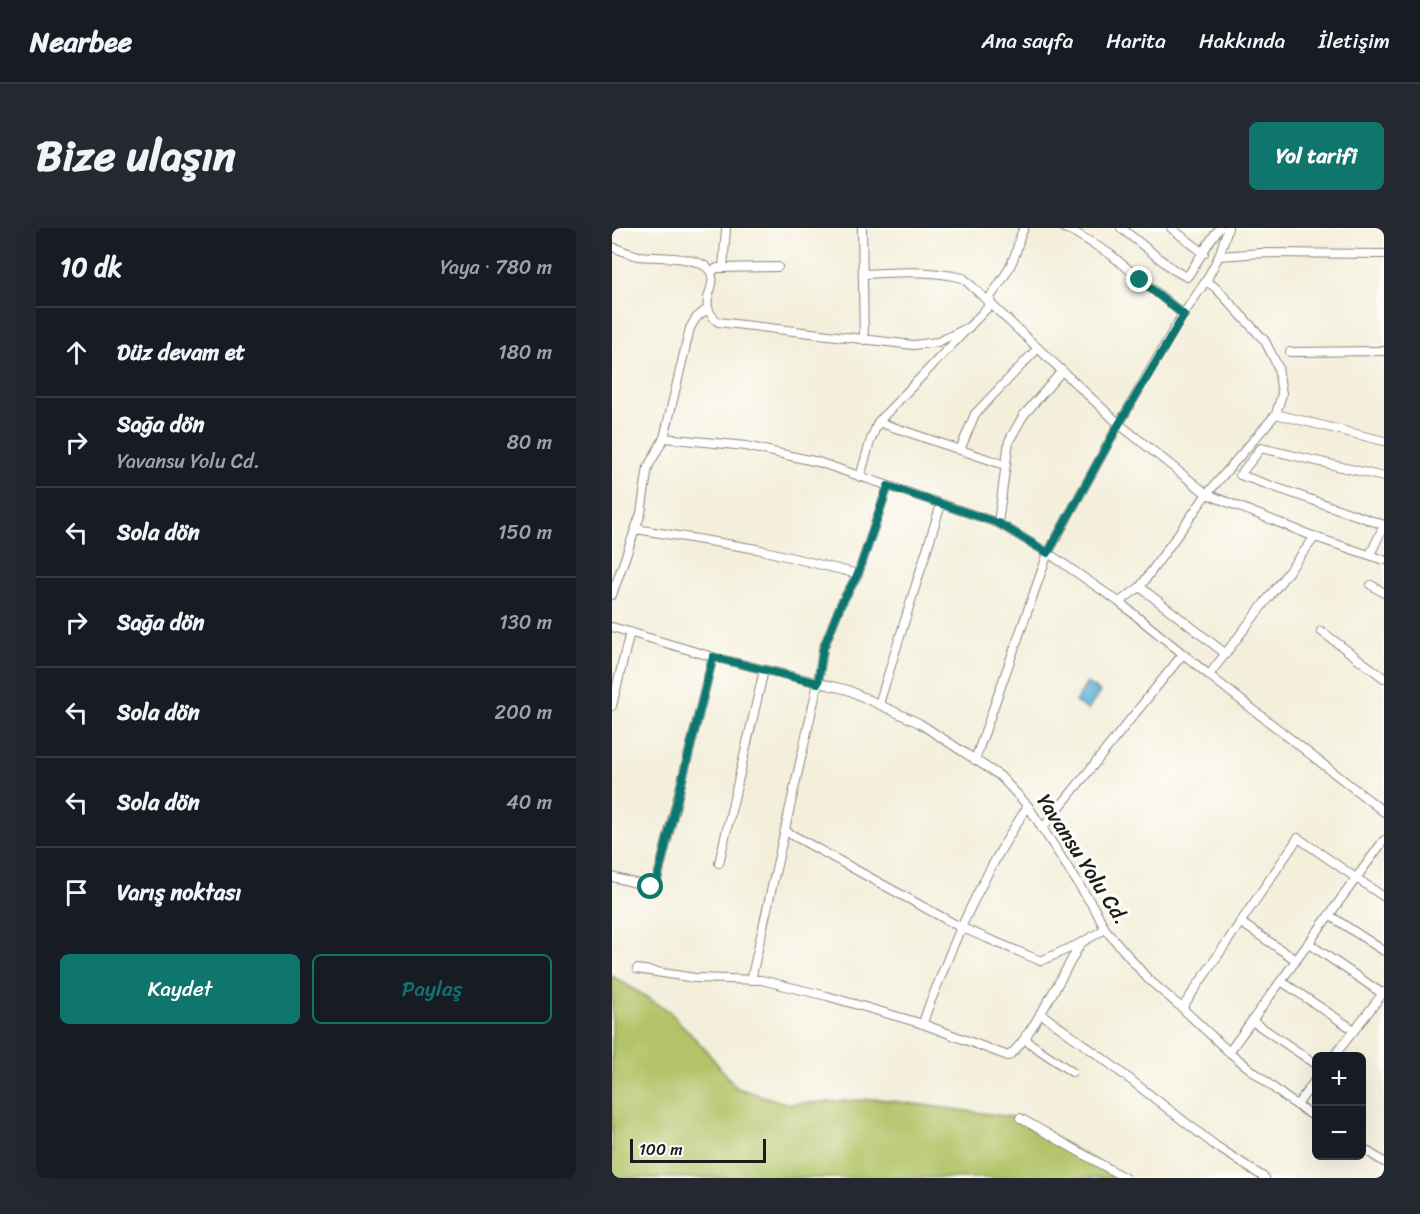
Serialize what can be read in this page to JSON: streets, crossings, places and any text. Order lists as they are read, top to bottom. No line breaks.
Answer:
{"streets":{"street":["Yavansu Yolu Cd."]},"scale_bar":"100 m","page":{"header":"Nearbee","nav":["Ana sayfa","Harita","Hakkında","İletişim"],"title":"Bize ulaşın","buttons":["Yol tarifi",["Kaydet","Paylaş"]],"heading":["10 dk","Yaya · 780 m"],"list":[["Düz devam et","180 m"],["Sağa dön","Yavansu Yolu Cd.","80 m"],["Sola dön","150 m"],["Sağa dön","130 m"],["Sola dön","200 m"],["Sola dön","40 m"],"Varış noktası"],"map_buttons":["+","−"],"scale":"100 m"}}
